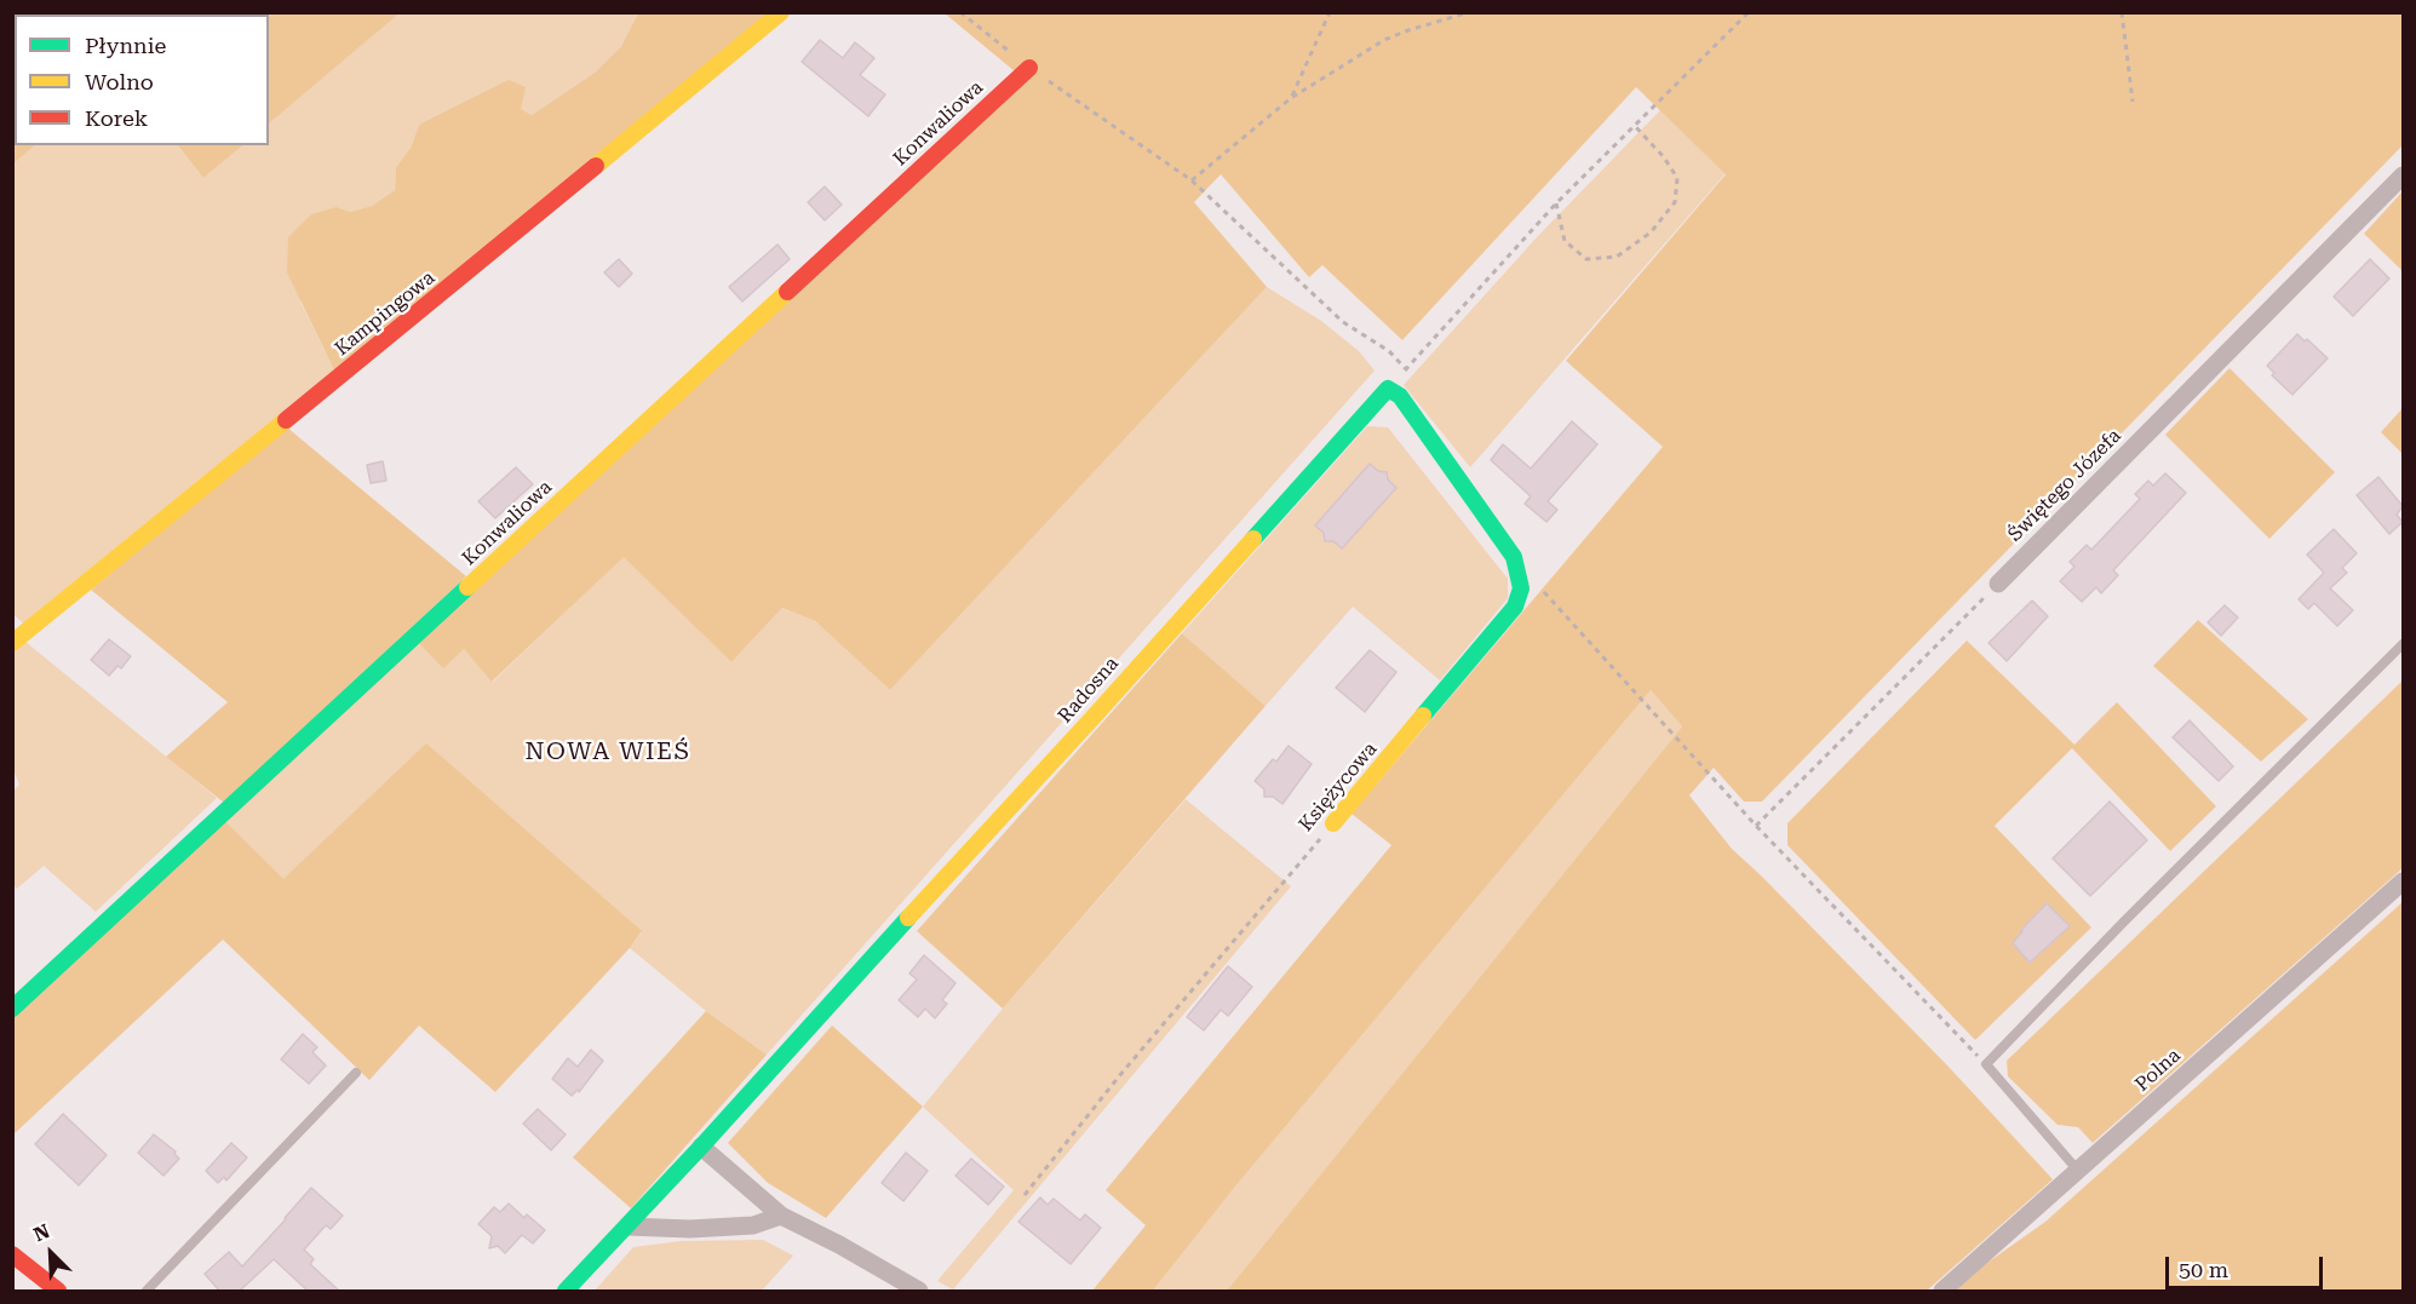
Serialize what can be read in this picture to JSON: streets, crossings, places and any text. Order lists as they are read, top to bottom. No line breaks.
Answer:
{"streets":{"street":["Konwaliowa","Kampingowa","Świętego Józefa","Radosna","Księżycowa","Polna"]},"crossings":[["Radosna","Księżycowa"]],"districts":["NOWA WIEŚ"],"legend":["Płynnie","Wolno","Korek"],"scale_bar":"50 m","north":"top left"}
